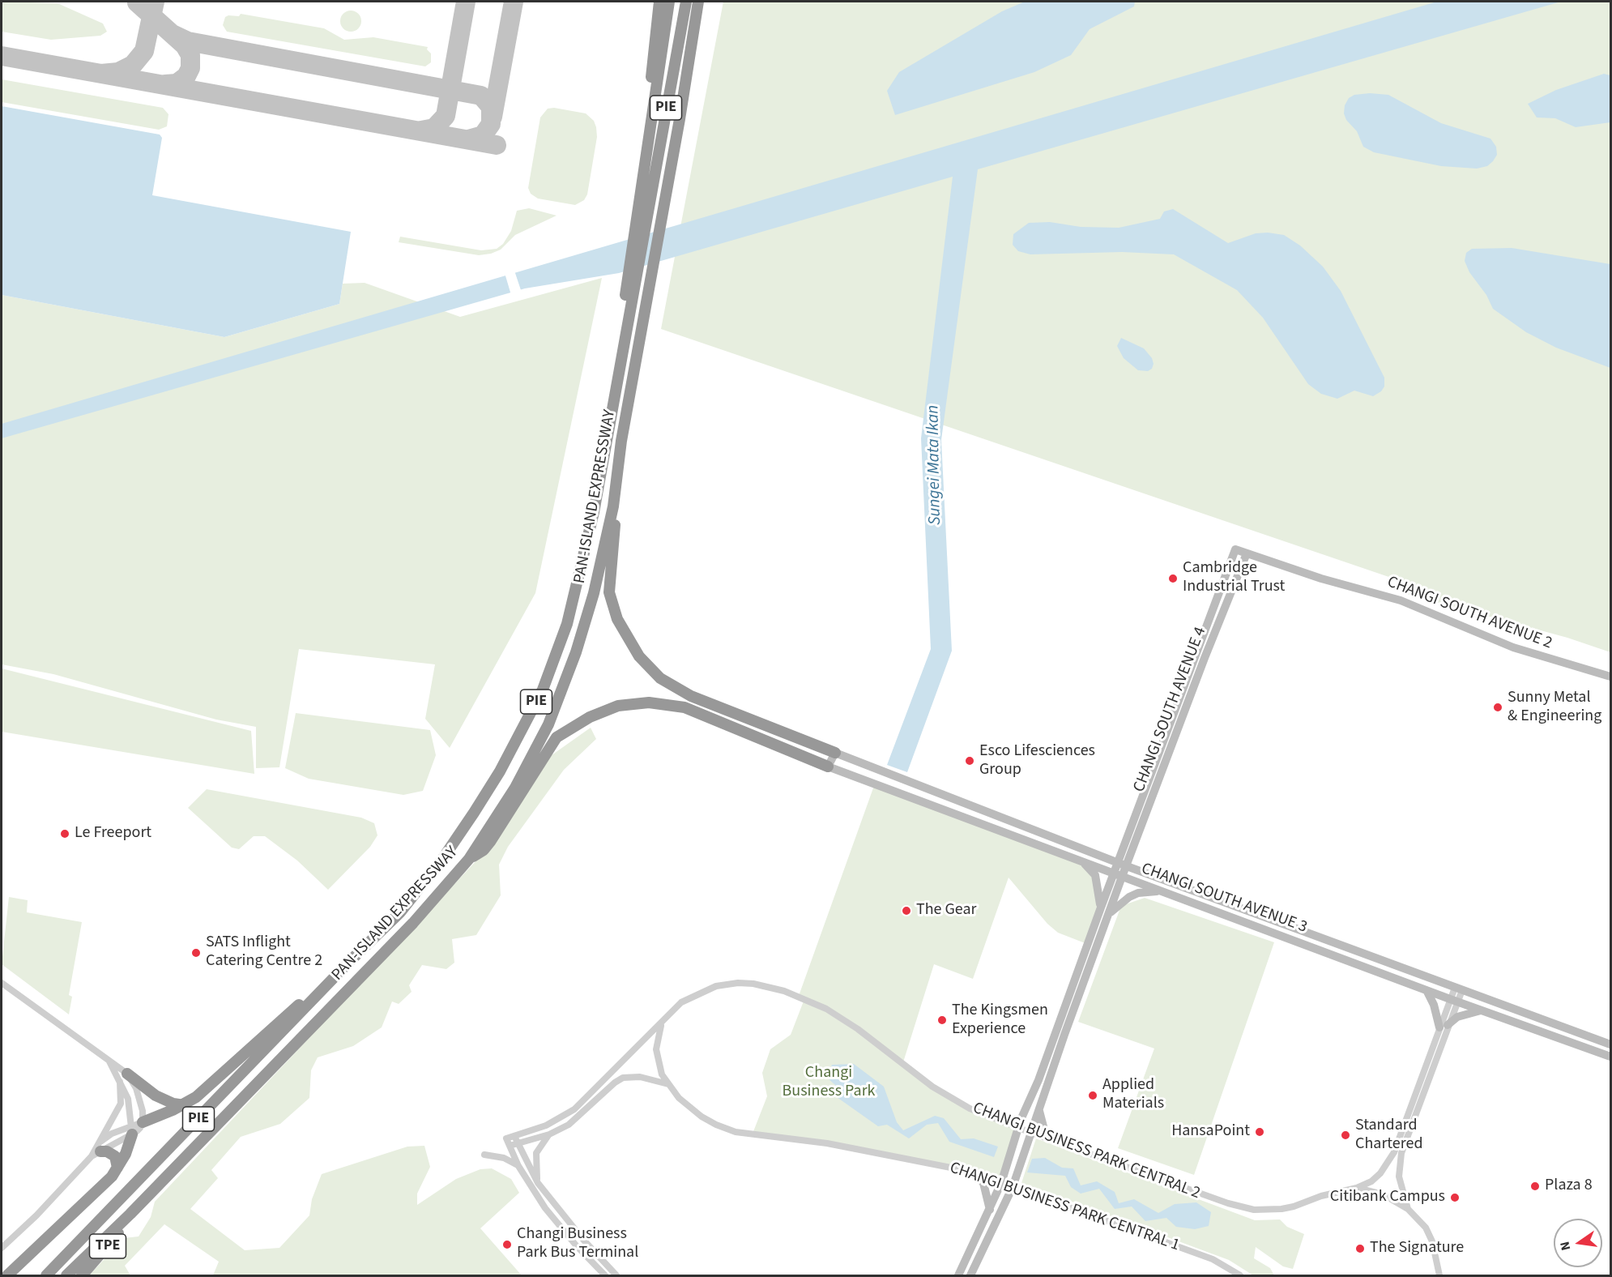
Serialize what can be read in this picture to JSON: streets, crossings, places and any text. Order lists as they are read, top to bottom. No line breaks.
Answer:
{"streets":{"highway":["PIE","PAN-ISLAND EXPRESSWAY","TPE"],"street":["CHANGI SOUTH AVENUE 2","CHANGI SOUTH AVENUE 4","CHANGI SOUTH AVENUE 3","CHANGI BUSINESS PARK CENTRAL 2","CHANGI BUSINESS PARK CENTRAL 1"]},"crossings":[["PIE","PAN-ISLAND EXPRESSWAY"],["PAN-ISLAND EXPRESSWAY","TPE"],["CHANGI SOUTH AVENUE 2","CHANGI SOUTH AVENUE 4"],["CHANGI SOUTH AVENUE 4","CHANGI SOUTH AVENUE 3"],["CHANGI BUSINESS PARK CENTRAL 2","CHANGI BUSINESS PARK CENTRAL 1"]],"water":["Sungei Mata Ikan"],"parks":["Changi Business Park"],"places":["Cambridge Industrial Trust","Sunny Metal & Engineering","Esco Lifesciences Group","Le Freeport","The Gear","SATS Inflight Catering Centre 2","The Kingsmen Experience","Applied Materials","HansaPoint","Standard Chartered","Plaza 8","Citibank Campus","Changi Business Park Bus Terminal","The Signature"],"north":"left"}
